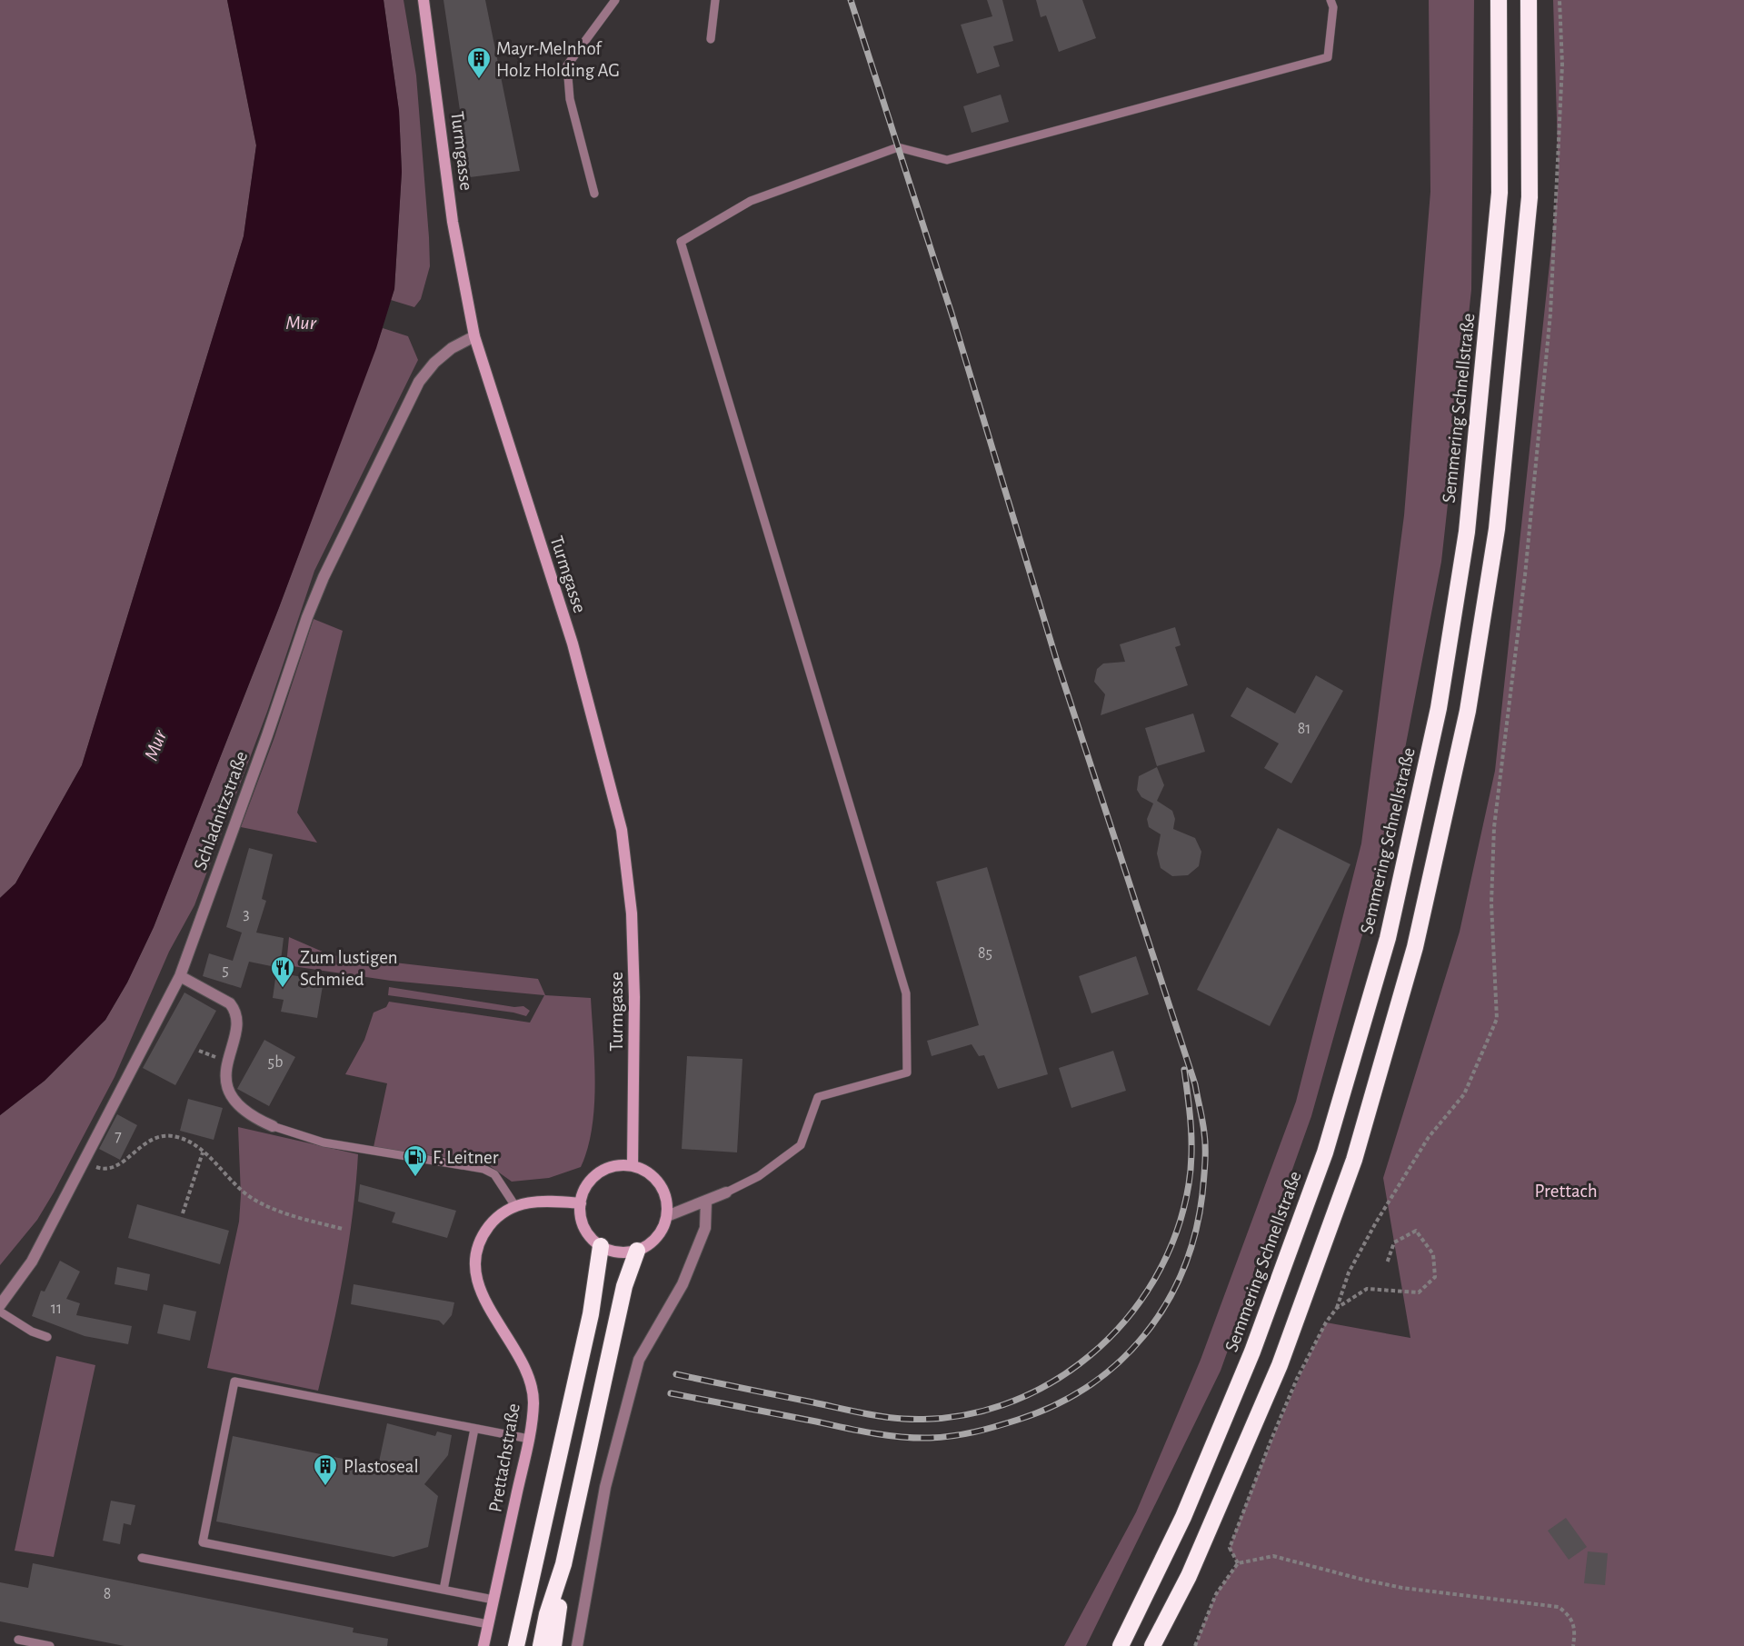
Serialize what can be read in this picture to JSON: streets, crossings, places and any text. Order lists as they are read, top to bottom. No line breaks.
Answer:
{"streets":{"highway":["Semmering Schnellstraße"],"main road":["Turmgasse","Prettachstraße"],"street":["Schladnitzstraße"]},"crossings":[["Turmgasse","Schladnitzstraße"],["Turmgasse","Prettachstraße"]],"water":["Mur"],"parks":["Prettach"],"places":{"building":["Mayr-Melnhof Holz Holding AG","Plastoseal"],"restaurant":["Zum lustigen Schmied"],"fuel station":["F. Leitner"]},"house_numbers":["81","3","85","5","5b","7","11","8"]}
